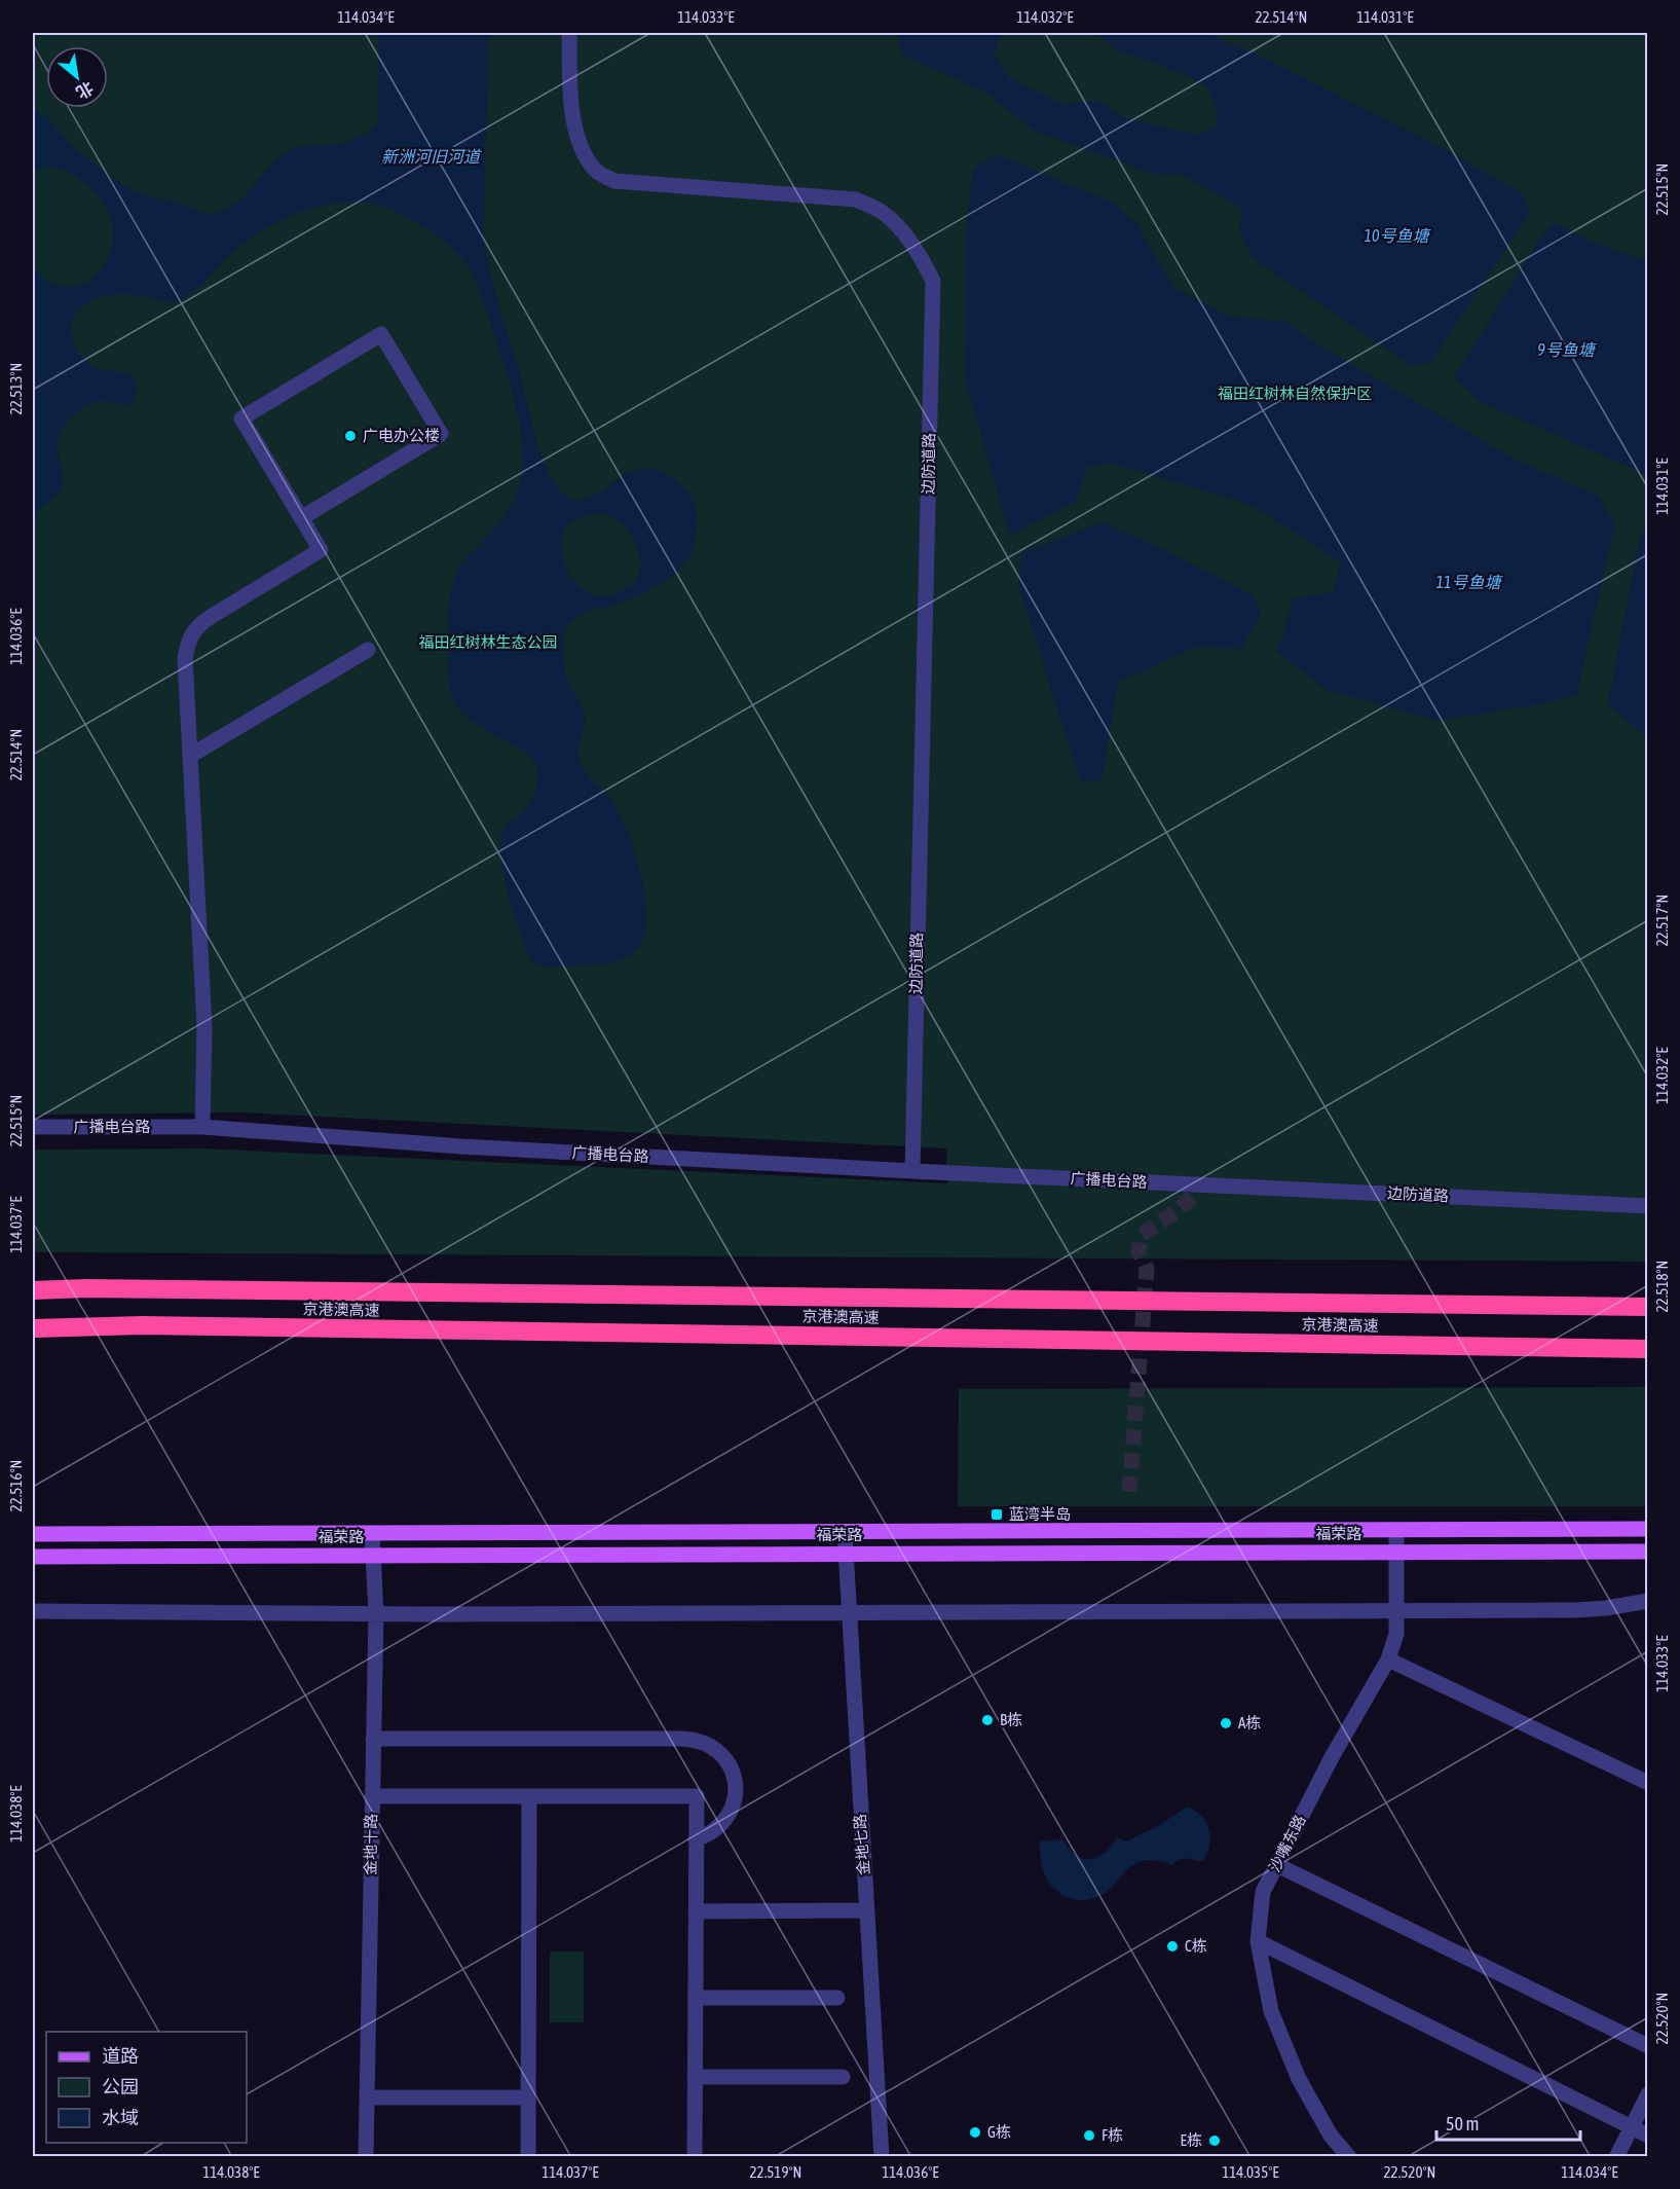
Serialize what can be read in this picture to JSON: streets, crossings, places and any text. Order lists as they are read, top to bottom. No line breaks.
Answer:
{"streets":{"highway":["京港澳高速"],"main road":["福荣路"],"street":["边防道路","广播电台路","沙嘴东路","金地十路","金地七路"]},"crossings":[["边防道路","广播电台路"],["福荣路","沙嘴东路"],["福荣路","金地十路"],["福荣路","金地七路"]],"water":["新洲河旧河道","10号鱼塘","9号鱼塘","11号鱼塘"],"parks":["福田红树林自然保护区","福田红树林生态公园"],"places":{"other":["广电办公楼","B栋","A栋","C栋","G栋","F栋","E栋"],"transit":["蓝湾半岛"]},"legend":["道路","公园","水域"],"scale_bar":"50 m","north":"bottom right","coordinates":["114.034°E","114.033°E","114.032°E","22.514°N","114.031°E","22.515°N","22.513°N","114.036°E","22.517°N","114.037°E","22.518°N","22.516°N","114.038°E","22.520°N","22.519°N","114.035°E"]}
